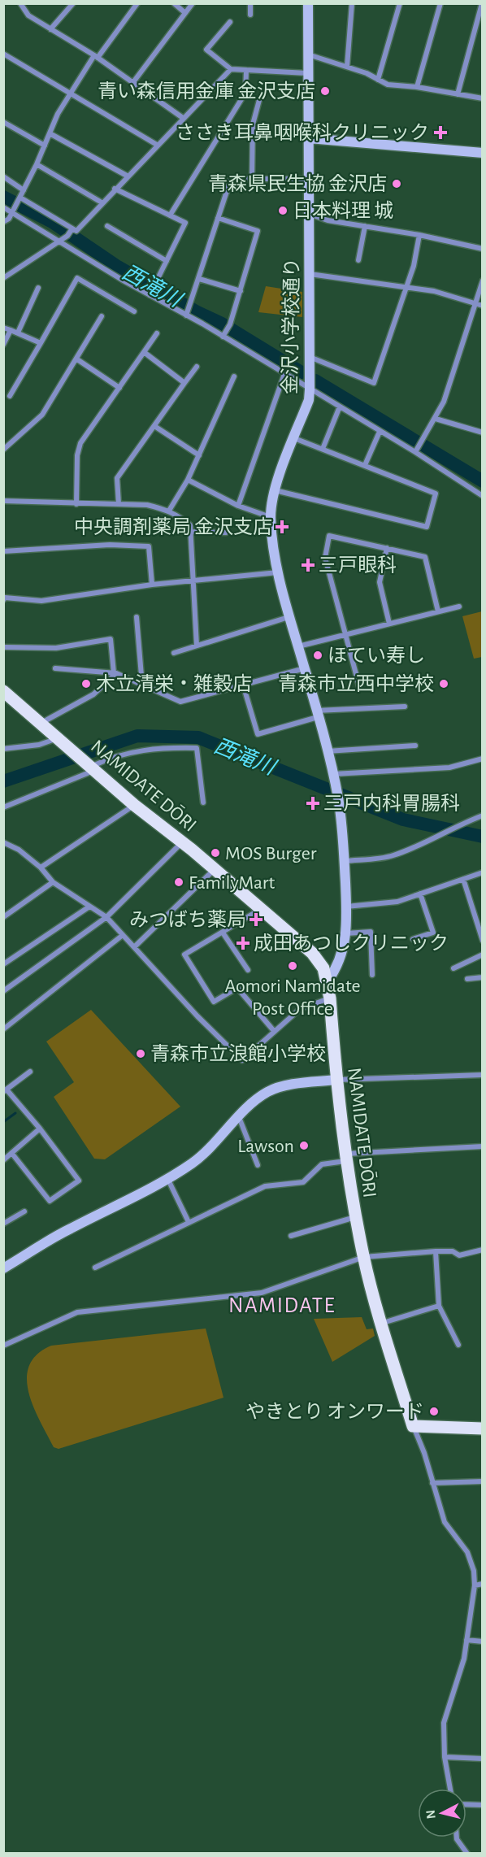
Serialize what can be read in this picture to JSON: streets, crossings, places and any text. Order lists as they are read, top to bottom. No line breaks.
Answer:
{"streets":{"main road":["NAMIDATE DŌRI"],"street":["金沢小学校通り"]},"crossings":[["金沢小学校通り","NAMIDATE DŌRI"]],"districts":["NAMIDATE"],"water":["西滝川"],"places":{"other":["青い森信用金庫 金沢支店","青森県民生協 金沢店","日本料理 城","ほてい寿し","木立清栄・雑穀店","青森市立西中学校","MOS Burger","FamilyMart","Aomori Namidate Post Office","青森市立浪館小学校","Lawson","やきとり オンワード"],"health":["ささき耳鼻咽喉科クリニック","中央調剤薬局 金沢支店","三戸眼科","三戸内科胃腸科","みつばち薬局","成田あつしクリニック"]},"north":"left"}
